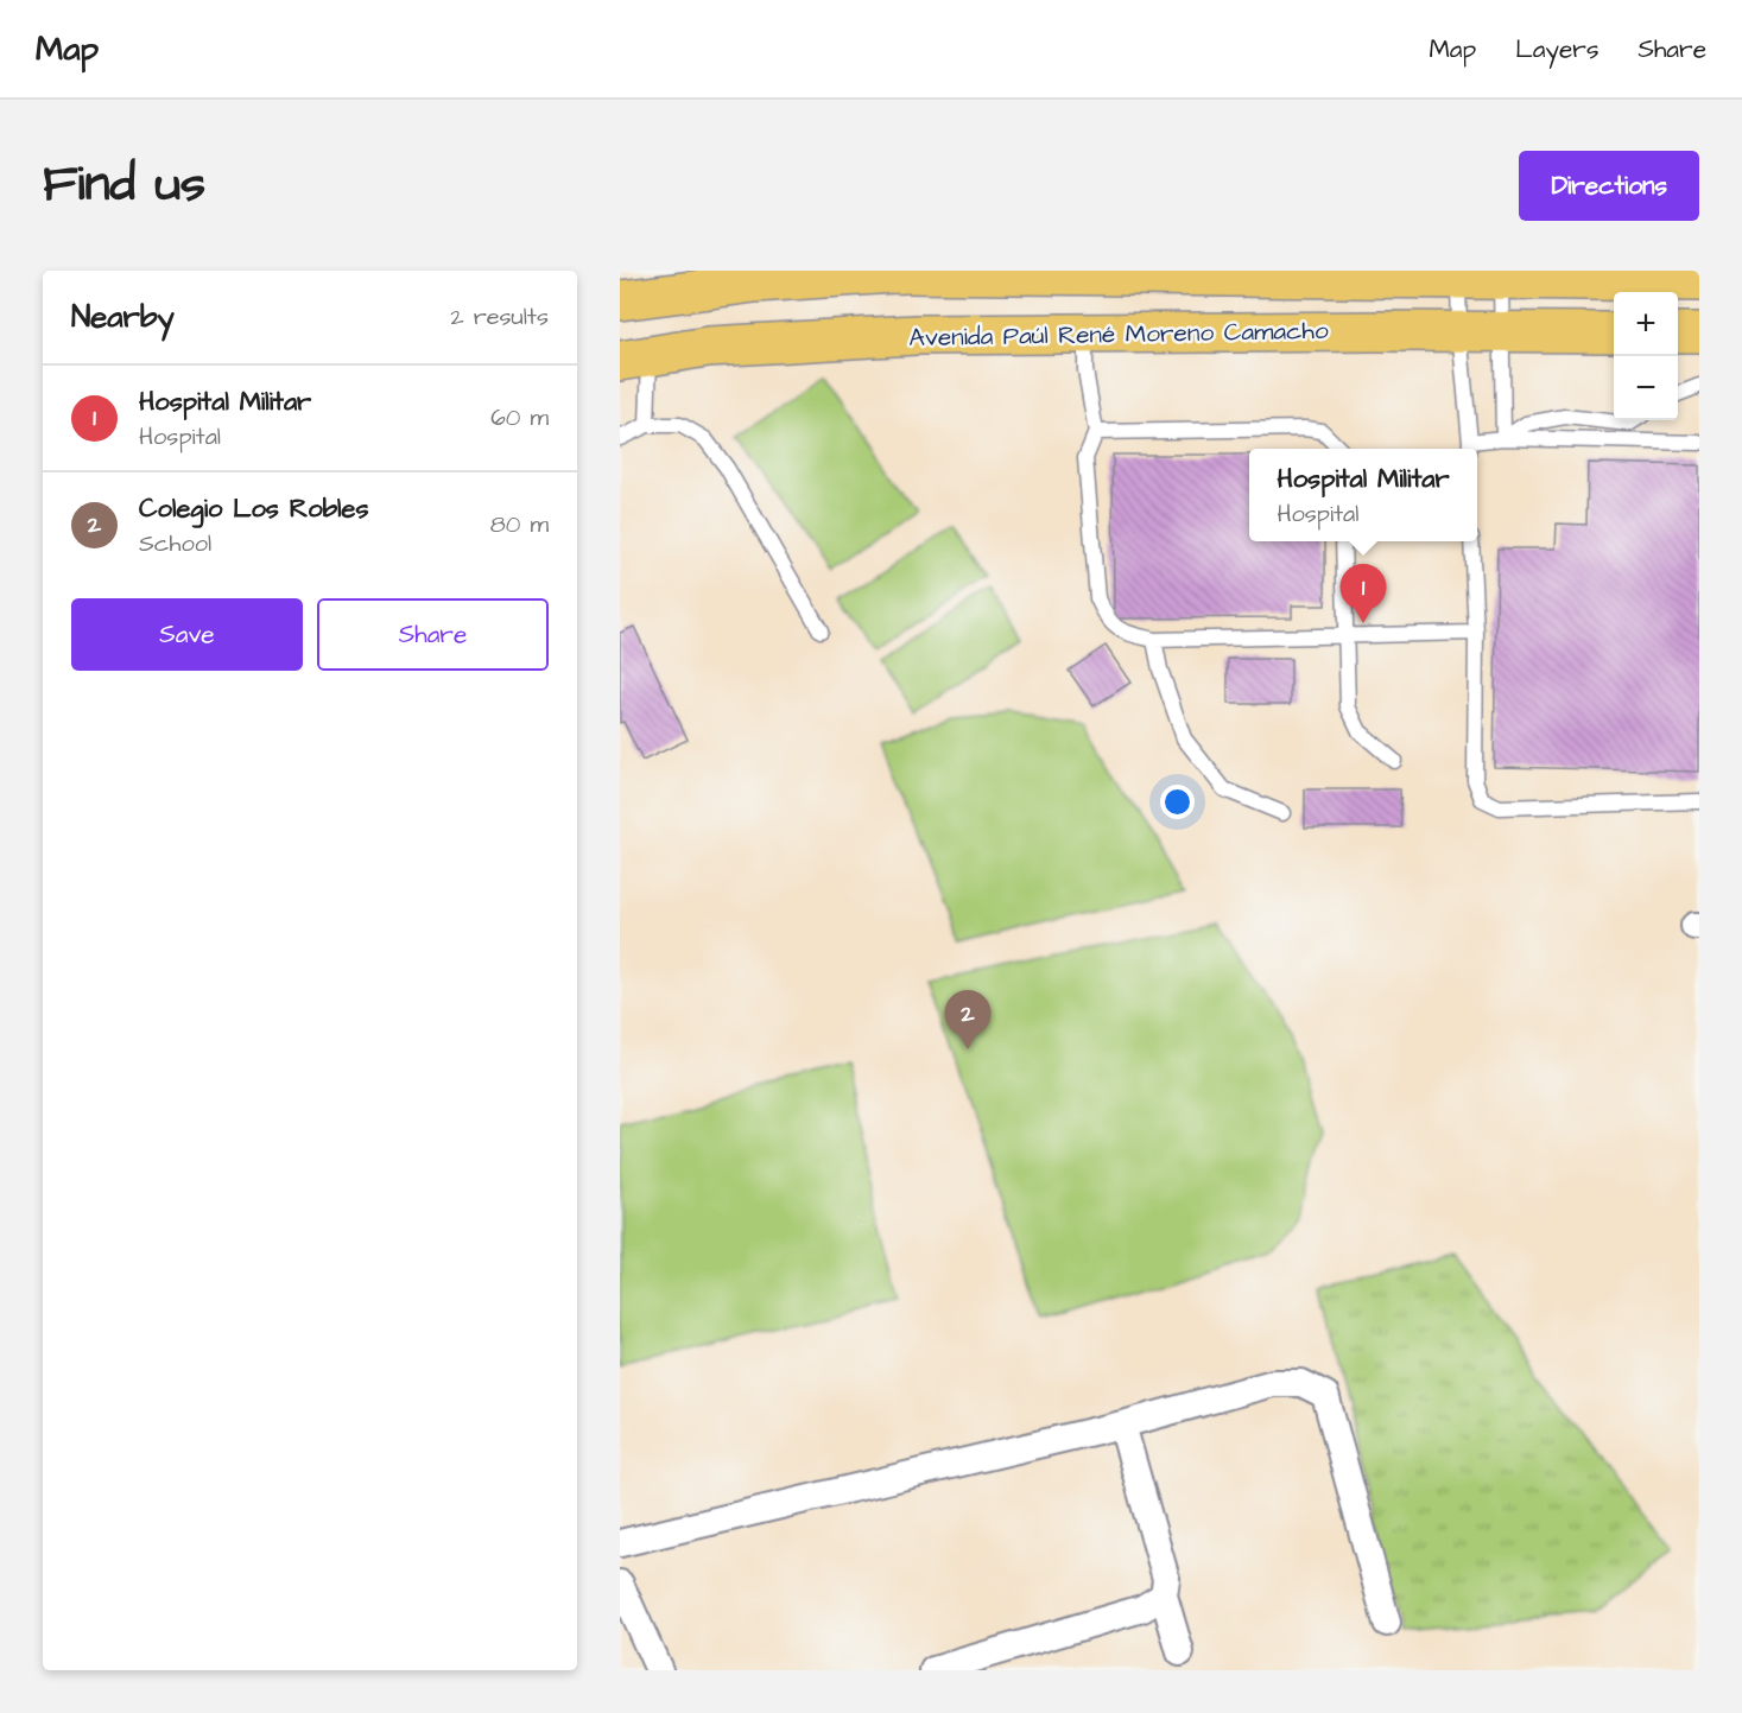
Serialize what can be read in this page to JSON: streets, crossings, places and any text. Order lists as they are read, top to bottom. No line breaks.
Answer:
{"streets":{"main road":["Avenida Paúl René Moreno Camacho"]},"page":{"header":"Map","nav":["Map","Layers","Share"],"title":"Find us","buttons":["Directions",["Save","Share"]],"heading":["Nearby","2 results"],"map_buttons":["+","−"],"list":[{"mark":"1","name":"Hospital Militar","note":"Hospital","value":"60 m"},{"mark":"2","name":"Colegio Los Robles","note":"School","value":"80 m"}],"popup":["Hospital Militar","Hospital"],"pins":["1","2"]}}
